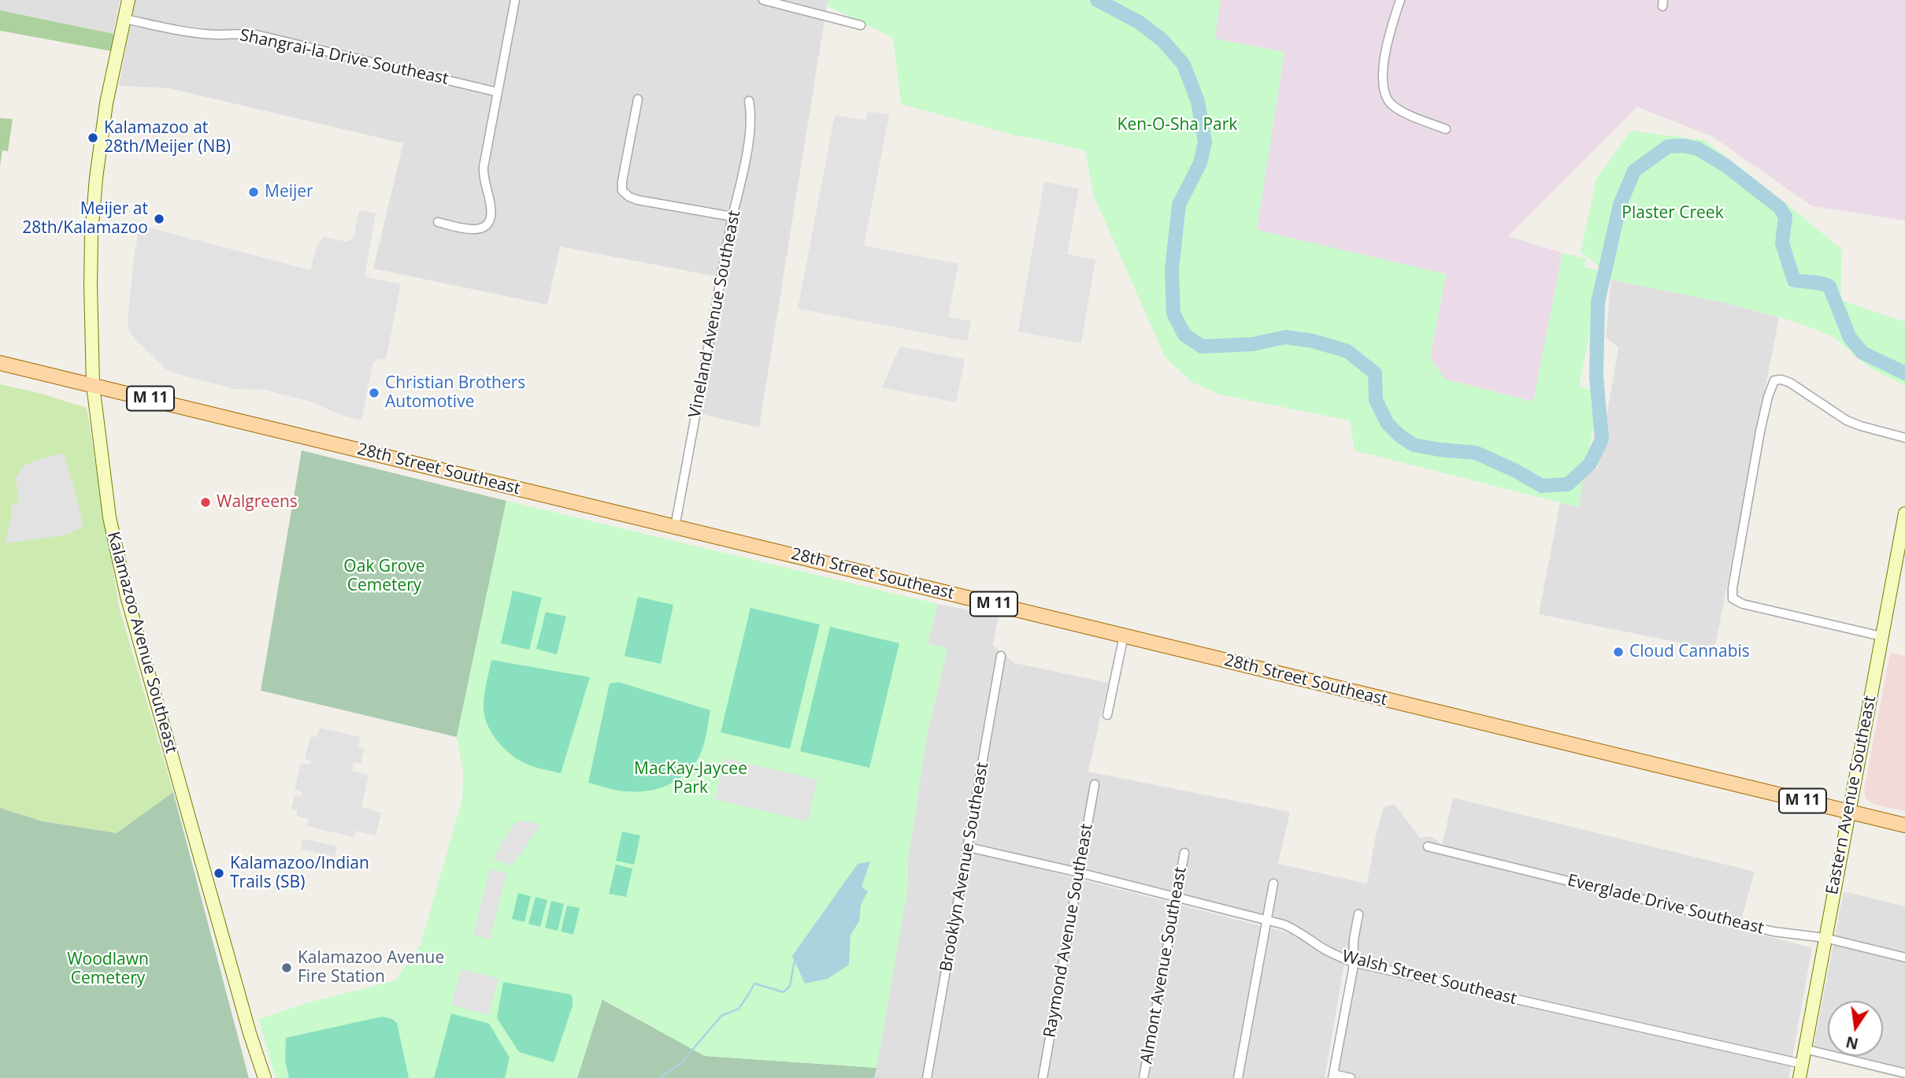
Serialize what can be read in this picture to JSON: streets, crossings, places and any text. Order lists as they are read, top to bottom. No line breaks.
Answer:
{"streets":{"main road":["M 11","28th Street Southeast","Kalamazoo Avenue Southeast","Eastern Avenue Southeast"],"street":["Shangrai-la Drive Southeast","Vineland Avenue Southeast","Brooklyn Avenue Southeast","Everglade Drive Southeast","Raymond Avenue Southeast","Almont Avenue Southeast","Walsh Street Southeast"]},"crossings":[["Shangrai-la Drive Southeast","Kalamazoo Avenue Southeast"],["Vineland Avenue Southeast","28th Street Southeast"],["28th Street Southeast","Kalamazoo Avenue Southeast"],["28th Street Southeast","Eastern Avenue Southeast"],["Eastern Avenue Southeast","Everglade Drive Southeast"],["Eastern Avenue Southeast","Walsh Street Southeast"],["Brooklyn Avenue Southeast","Walsh Street Southeast"],["Raymond Avenue Southeast","Walsh Street Southeast"],["Almont Avenue Southeast","Walsh Street Southeast"]],"parks":["Ken-O-Sha Park","Plaster Creek","Oak Grove Cemetery","MacKay-Jaycee Park","Woodlawn Cemetery"],"places":["Kalamazoo at 28th/Meijer (NB)","Meijer","Meijer at 28th/Kalamazoo","Christian Brothers Automotive","Walgreens","Cloud Cannabis","Kalamazoo/Indian Trails (SB)","Kalamazoo Avenue Fire Station"],"north":"bottom"}
